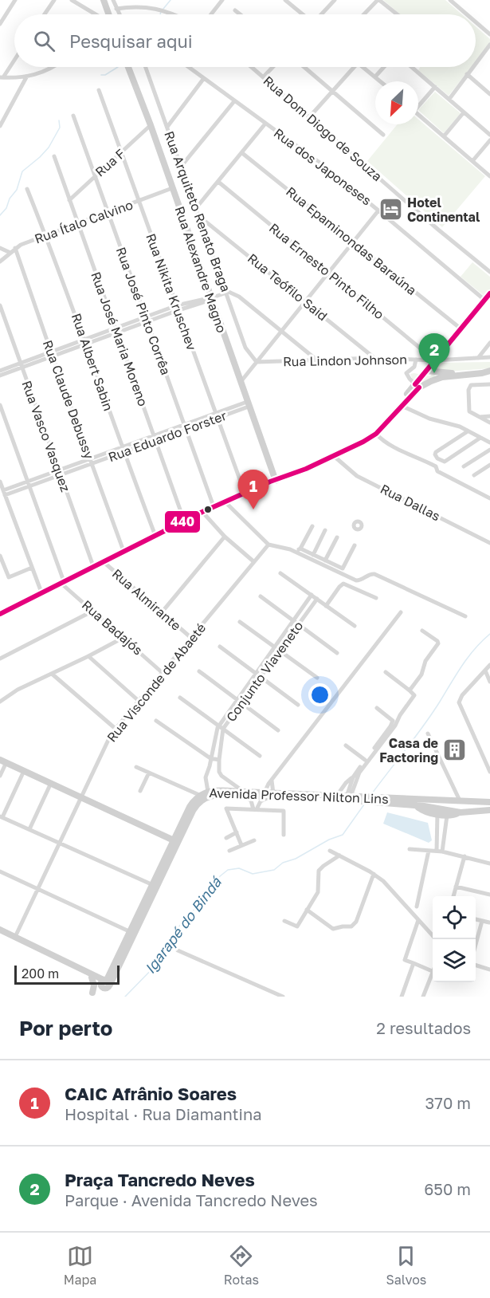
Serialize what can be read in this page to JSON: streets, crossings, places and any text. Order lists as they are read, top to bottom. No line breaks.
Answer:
{"streets":{"main road":["Rua Alexandre Magno","Avenida Professor Nilton Lins"],"street":["Rua Dom Diogo de Souza","Rua F","Rua dos Japoneses","Rua Arquiteto Renato Braga","Rua Ítalo Calvino","Rua Epaminondas Baraúna","Rua Ernesto Pinto Filho","Rua Teófilo Said","Rua Nikita Kruschev","Rua José Pinto Corrêa","Rua José Maria Moreno","Rua Lindon Johnson","Rua Albert Sabin","Rua Claude Debussy","Rua Vasco Vasquez","Rua Eduardo Forster","Rua Dallas","Rua Almirante","Rua Badajós","Conjunto Viaveneto","Rua Visconde de Abaeté"]},"crossings":[["Rua F","Rua Alexandre Magno"],["Rua F","Rua Nikita Kruschev"],["Rua F","Rua José Pinto Corrêa"],["Rua F","Rua José Maria Moreno"],["Rua Arquiteto Renato Braga","Rua Teófilo Said"],["Rua Arquiteto Renato Braga","Rua Lindon Johnson"],["Rua Ítalo Calvino","Rua Alexandre Magno"],["Rua Ítalo Calvino","Rua Nikita Kruschev"],["Rua Ítalo Calvino","Rua José Pinto Corrêa"],["Rua Ítalo Calvino","Rua José Maria Moreno"],["Rua Ítalo Calvino","Rua Albert Sabin"],["Rua Ítalo Calvino","Rua Claude Debussy"],["Rua Alexandre Magno","Rua Eduardo Forster"],["Rua Ernesto Pinto Filho","Rua Lindon Johnson"],["Rua Teófilo Said","Rua Lindon Johnson"],["Rua Nikita Kruschev","Rua Eduardo Forster"],["Rua José Pinto Corrêa","Rua Eduardo Forster"],["Rua José Maria Moreno","Rua Eduardo Forster"],["Rua Albert Sabin","Rua Eduardo Forster"],["Rua Claude Debussy","Rua Eduardo Forster"],["Rua Vasco Vasquez","Rua Eduardo Forster"],["Rua Almirante","Rua Visconde de Abaeté"],["Rua Badajós","Rua Visconde de Abaeté"]],"water":["Igarapé do Bindá"],"places":{"hotel":["Hotel Continental"],"building":["Casa de Factoring"]},"lines":["transit line 440"],"scale_bar":"200 m","north":"bottom left","page":{"search":"Pesquisar aqui","pins":["2","1"],"scale":"200 m","heading":["Por perto","2 resultados"],"list":[{"mark":"1","name":"CAIC Afrânio Soares","note":"Hospital · Rua Diamantina","value":"370 m"},{"mark":"2","name":"Praça Tancredo Neves","note":"Parque · Avenida Tancredo Neves","value":"650 m"}],"nav":["Mapa","Rotas","Salvos"]}}
